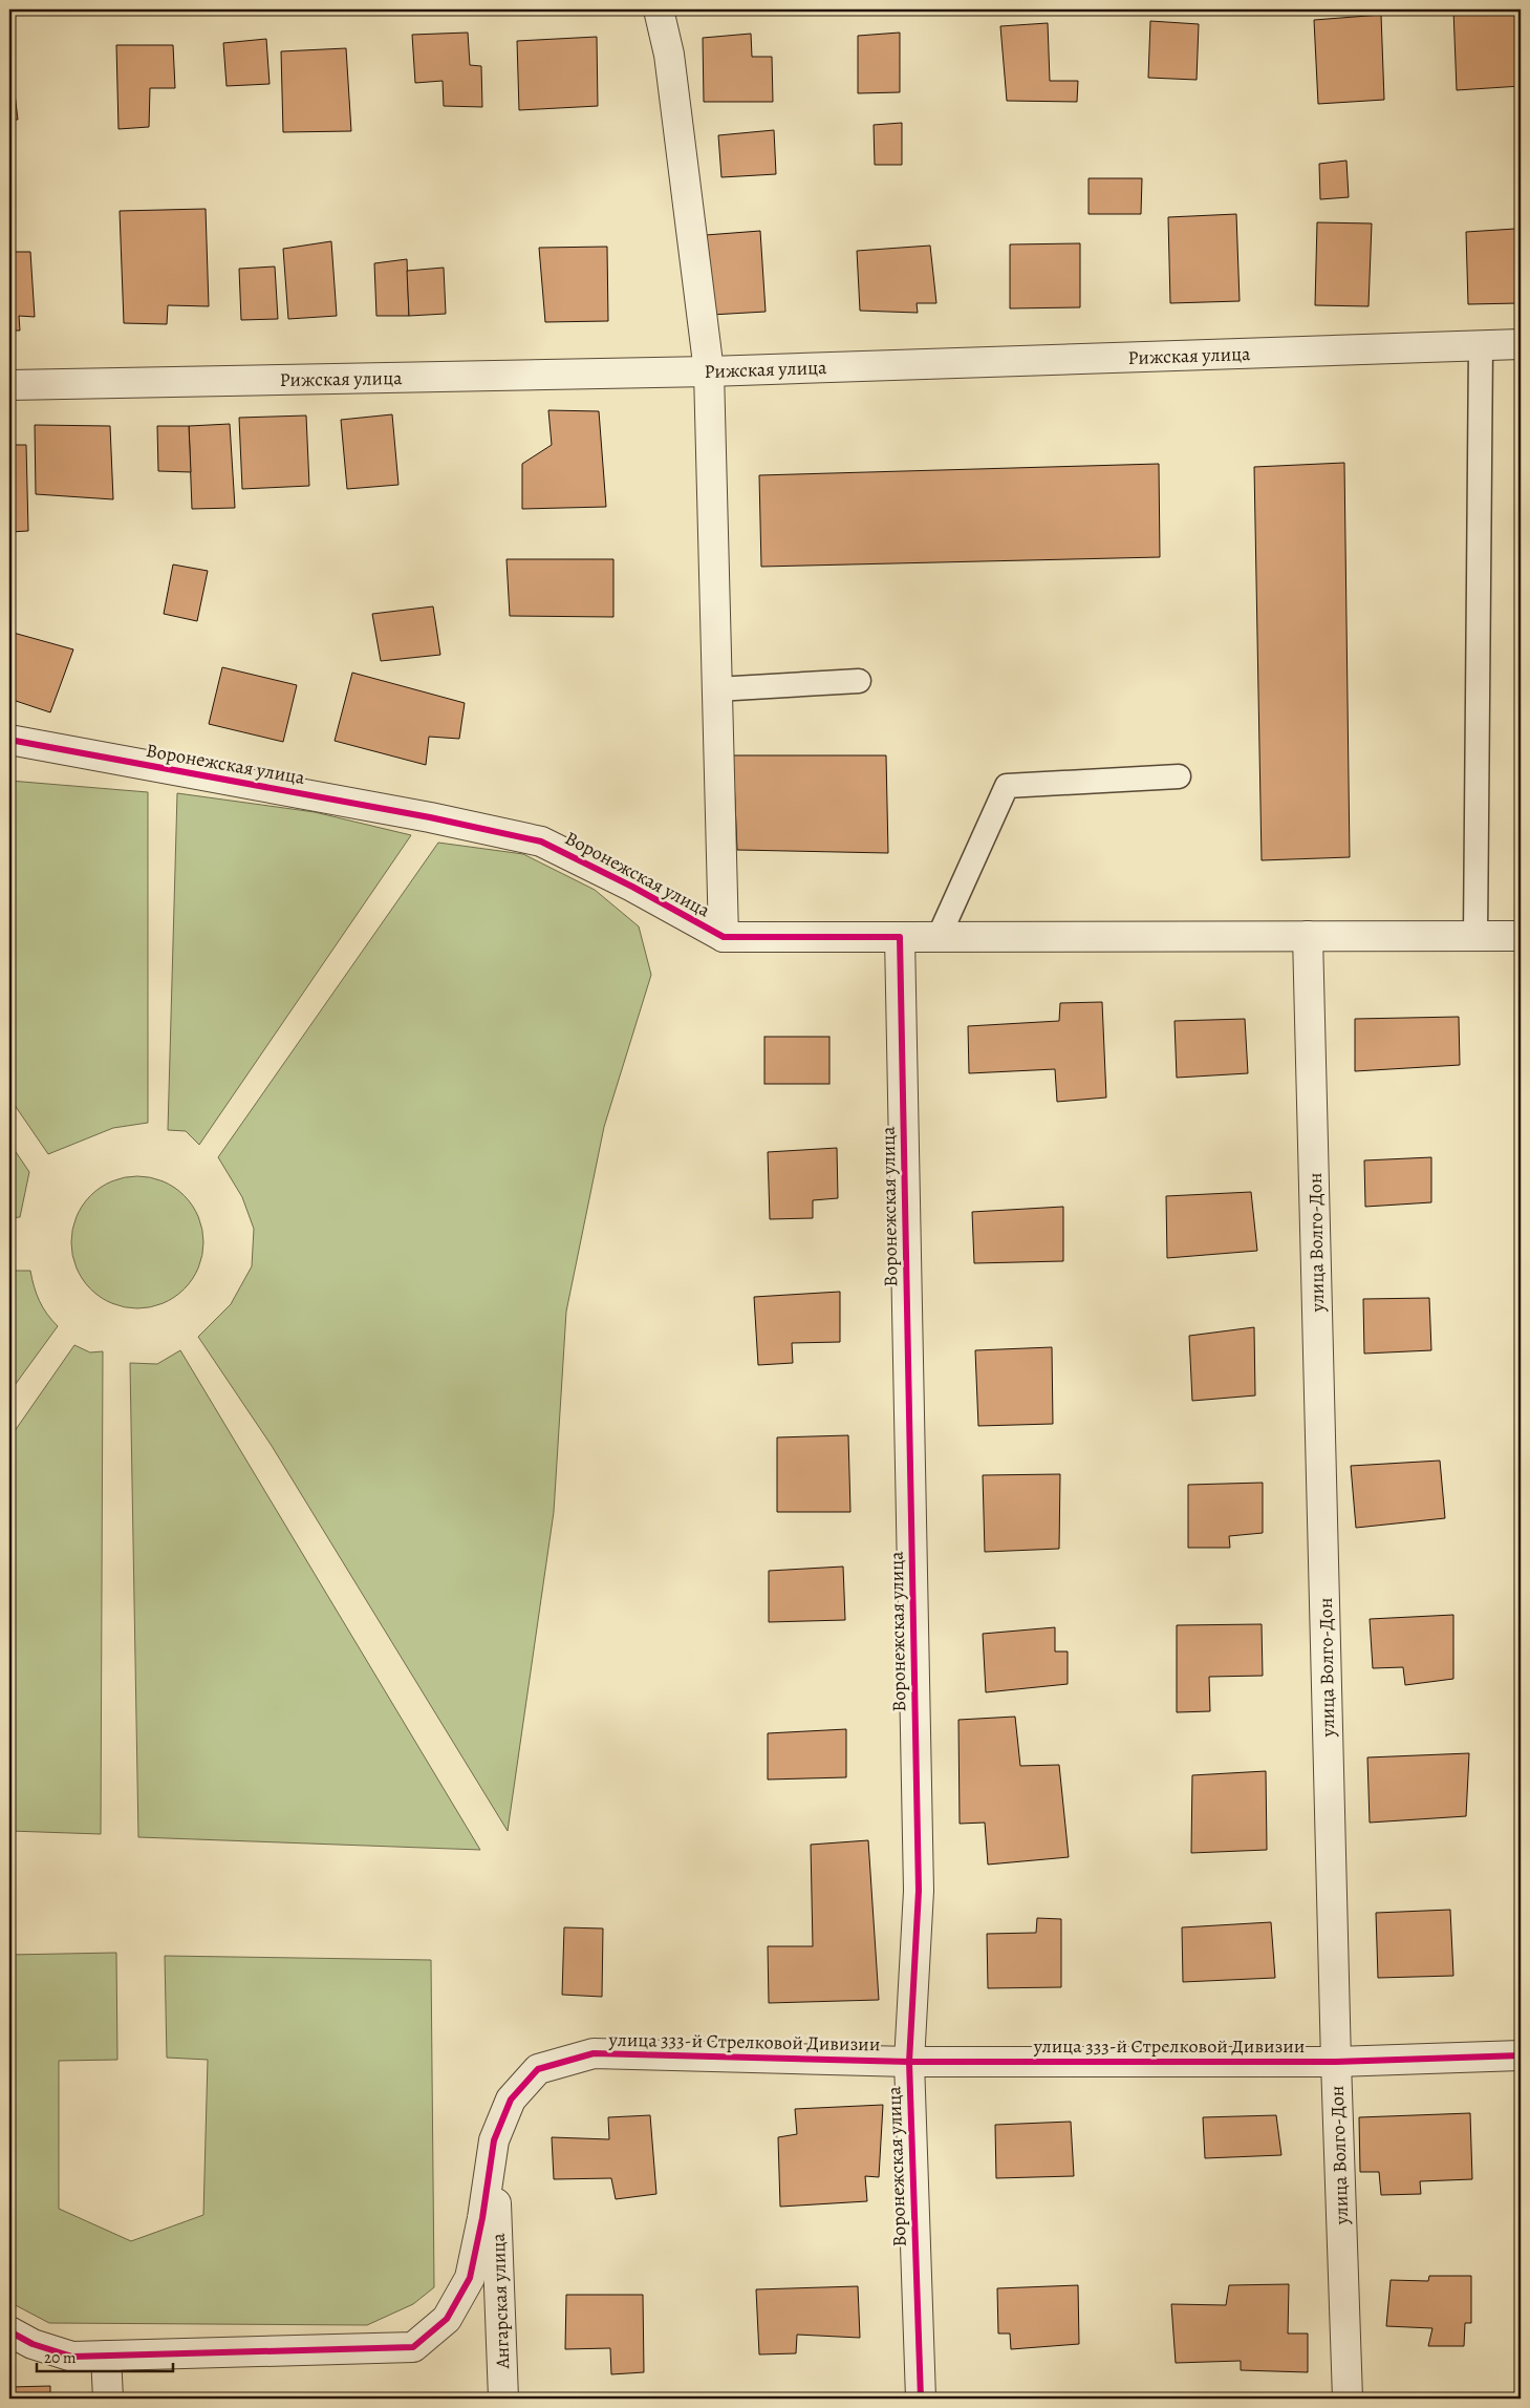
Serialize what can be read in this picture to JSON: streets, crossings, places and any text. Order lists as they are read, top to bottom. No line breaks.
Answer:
{"streets":{"street":["Рижская улица","Воронежская улица","улица Волго-Дон","улица 333-й Стрелковой Дивизии","Ангарская улица"]},"crossings":[["Воронежская улица","улица 333-й Стрелковой Дивизии"],["улица Волго-Дон","улица 333-й Стрелковой Дивизии"],["улица 333-й Стрелковой Дивизии","Ангарская улица"]],"scale_bar":"20 m"}
